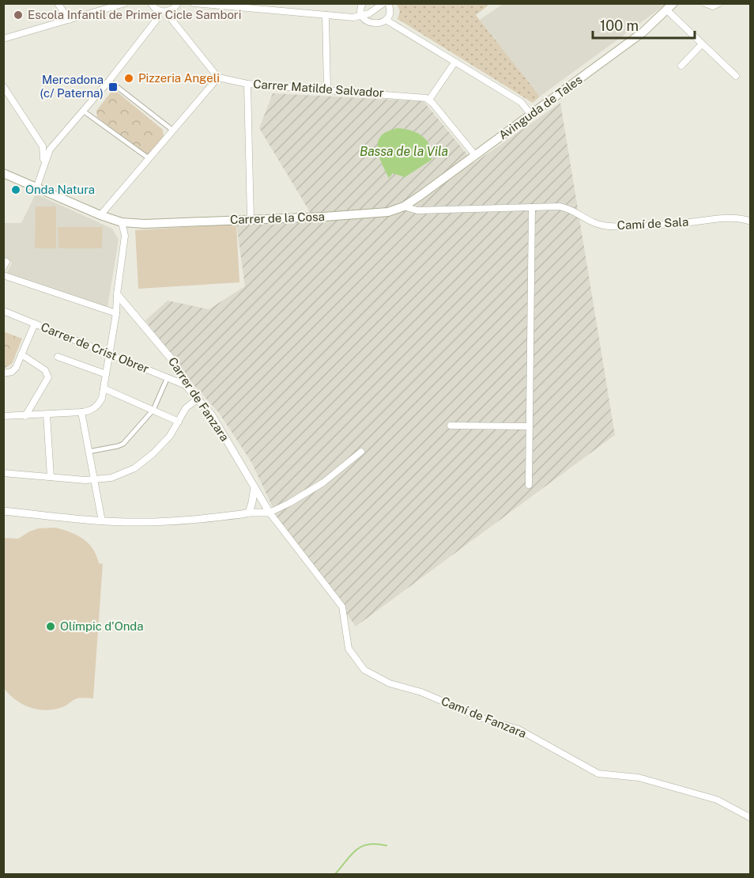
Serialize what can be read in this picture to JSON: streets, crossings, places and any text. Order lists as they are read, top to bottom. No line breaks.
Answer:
{"streets":{"main road":["Avinguda de Tales","Carrer de la Cosa"],"street":["Carrer Matilde Salvador","Camí de Sala","Carrer de Crist Obrer","Carrer de Fanzara","Camí de Fanzara"]},"crossings":[["Avinguda de Tales","Carrer de la Cosa"],["Carrer de la Cosa","Camí de Sala"],["Carrer de Crist Obrer","Carrer de Fanzara"],["Carrer de Fanzara","Camí de Fanzara"]],"water":["Bassa de la Vila"],"places":{"other":["Escola Infantil de Primer Cicle Sambori","Pizzeria Angeli","Onda Natura","Olímpic d'Onda"],"transit":["Mercadona (c/ Paterna)"]},"scale_bar":"100 m"}
